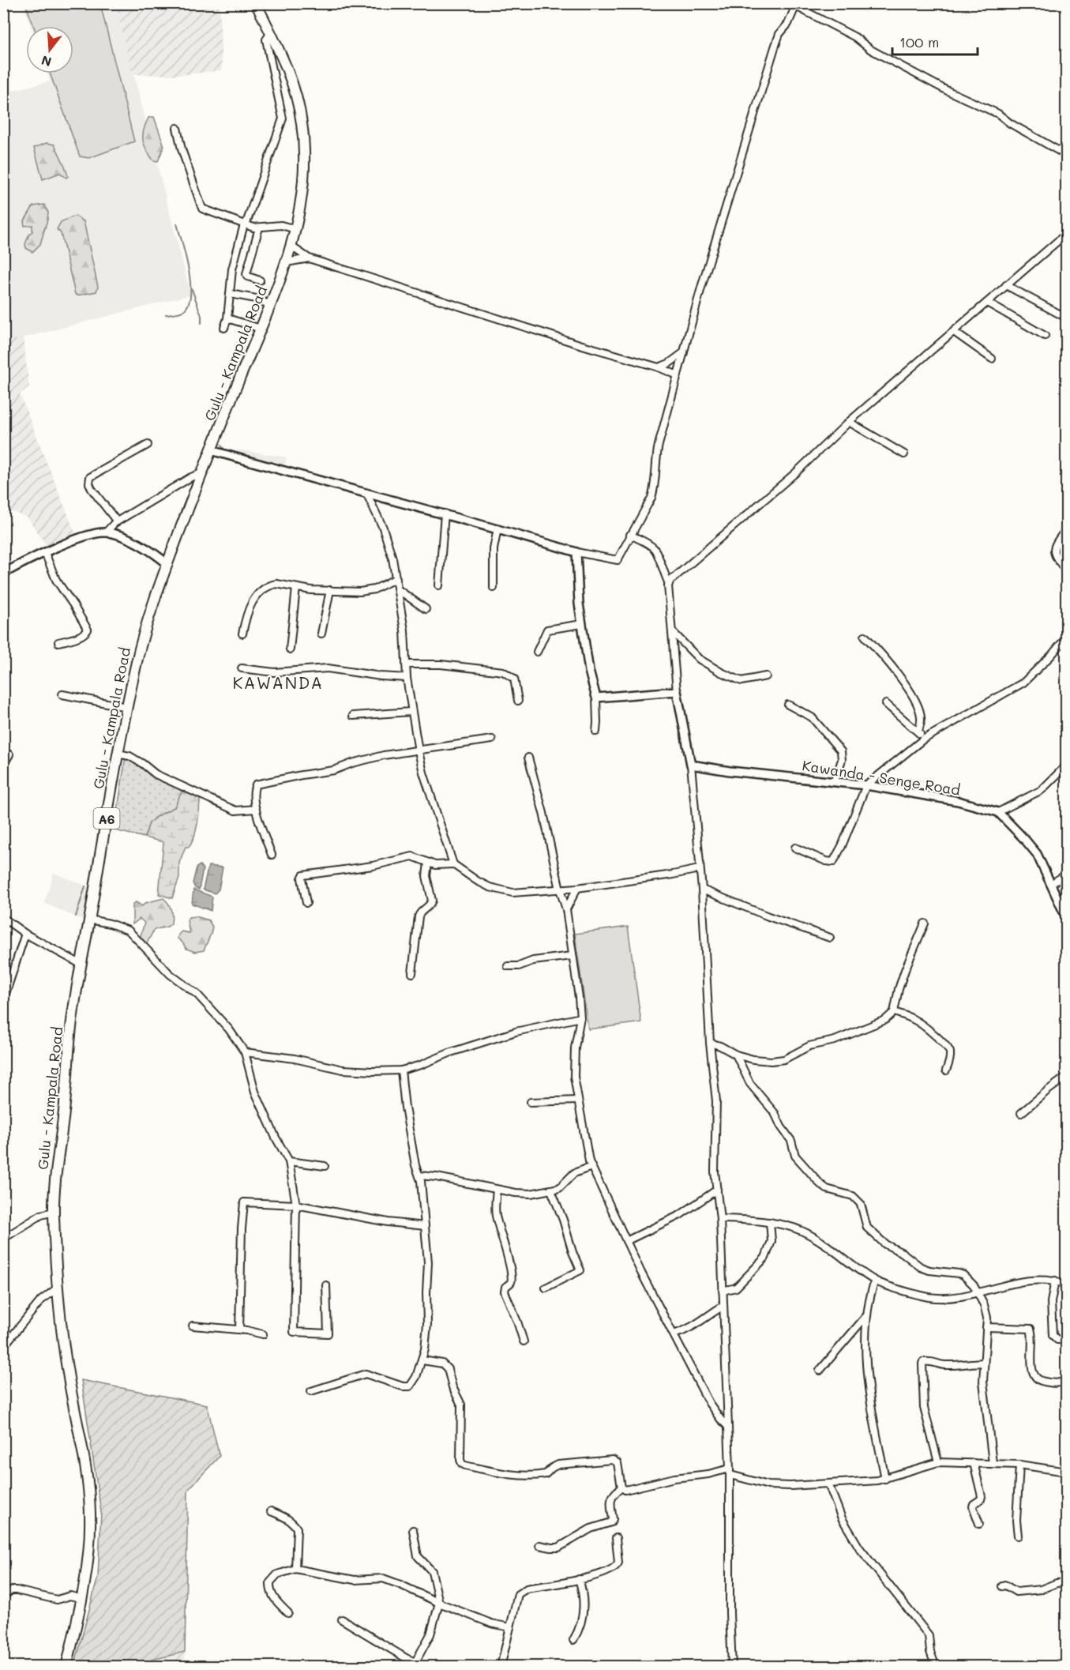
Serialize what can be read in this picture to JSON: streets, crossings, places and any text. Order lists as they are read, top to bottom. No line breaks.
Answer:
{"streets":{"main road":["Gulu - Kampala Road","A6"],"street":["Kawanda - Senge Road"]},"districts":["KAWANDA"],"scale_bar":"100 m","north":"bottom"}
